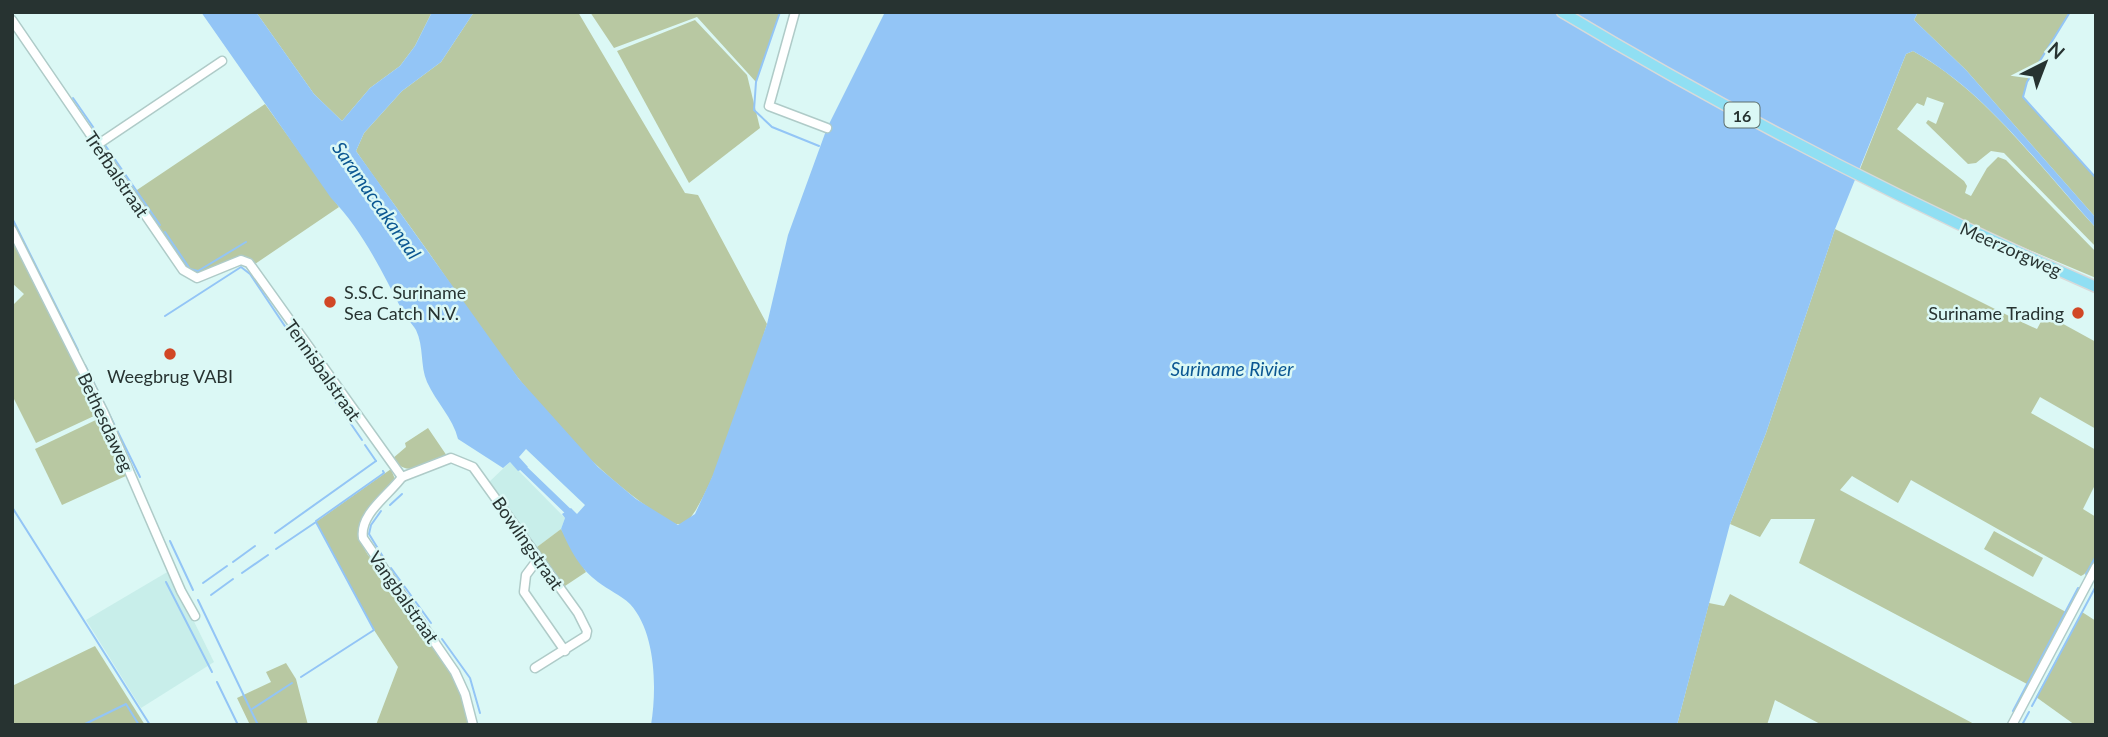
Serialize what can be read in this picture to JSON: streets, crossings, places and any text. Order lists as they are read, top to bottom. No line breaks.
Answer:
{"streets":{"main road":["16","Meerzorgweg"],"street":["Trefbalstraat","Tennisbalstraat","Bethesdaweg","Bowlingstraat","Vangbalstraat"]},"crossings":[["Trefbalstraat","Tennisbalstraat"],["Tennisbalstraat","Bowlingstraat"],["Tennisbalstraat","Vangbalstraat"],["Bowlingstraat","Vangbalstraat"]],"water":["Saramaccakanaal","Suriname Rivier"],"places":["S.S.C. Suriname Sea Catch N.V.","Suriname Trading","Weegbrug VABI"],"north":"top right"}
